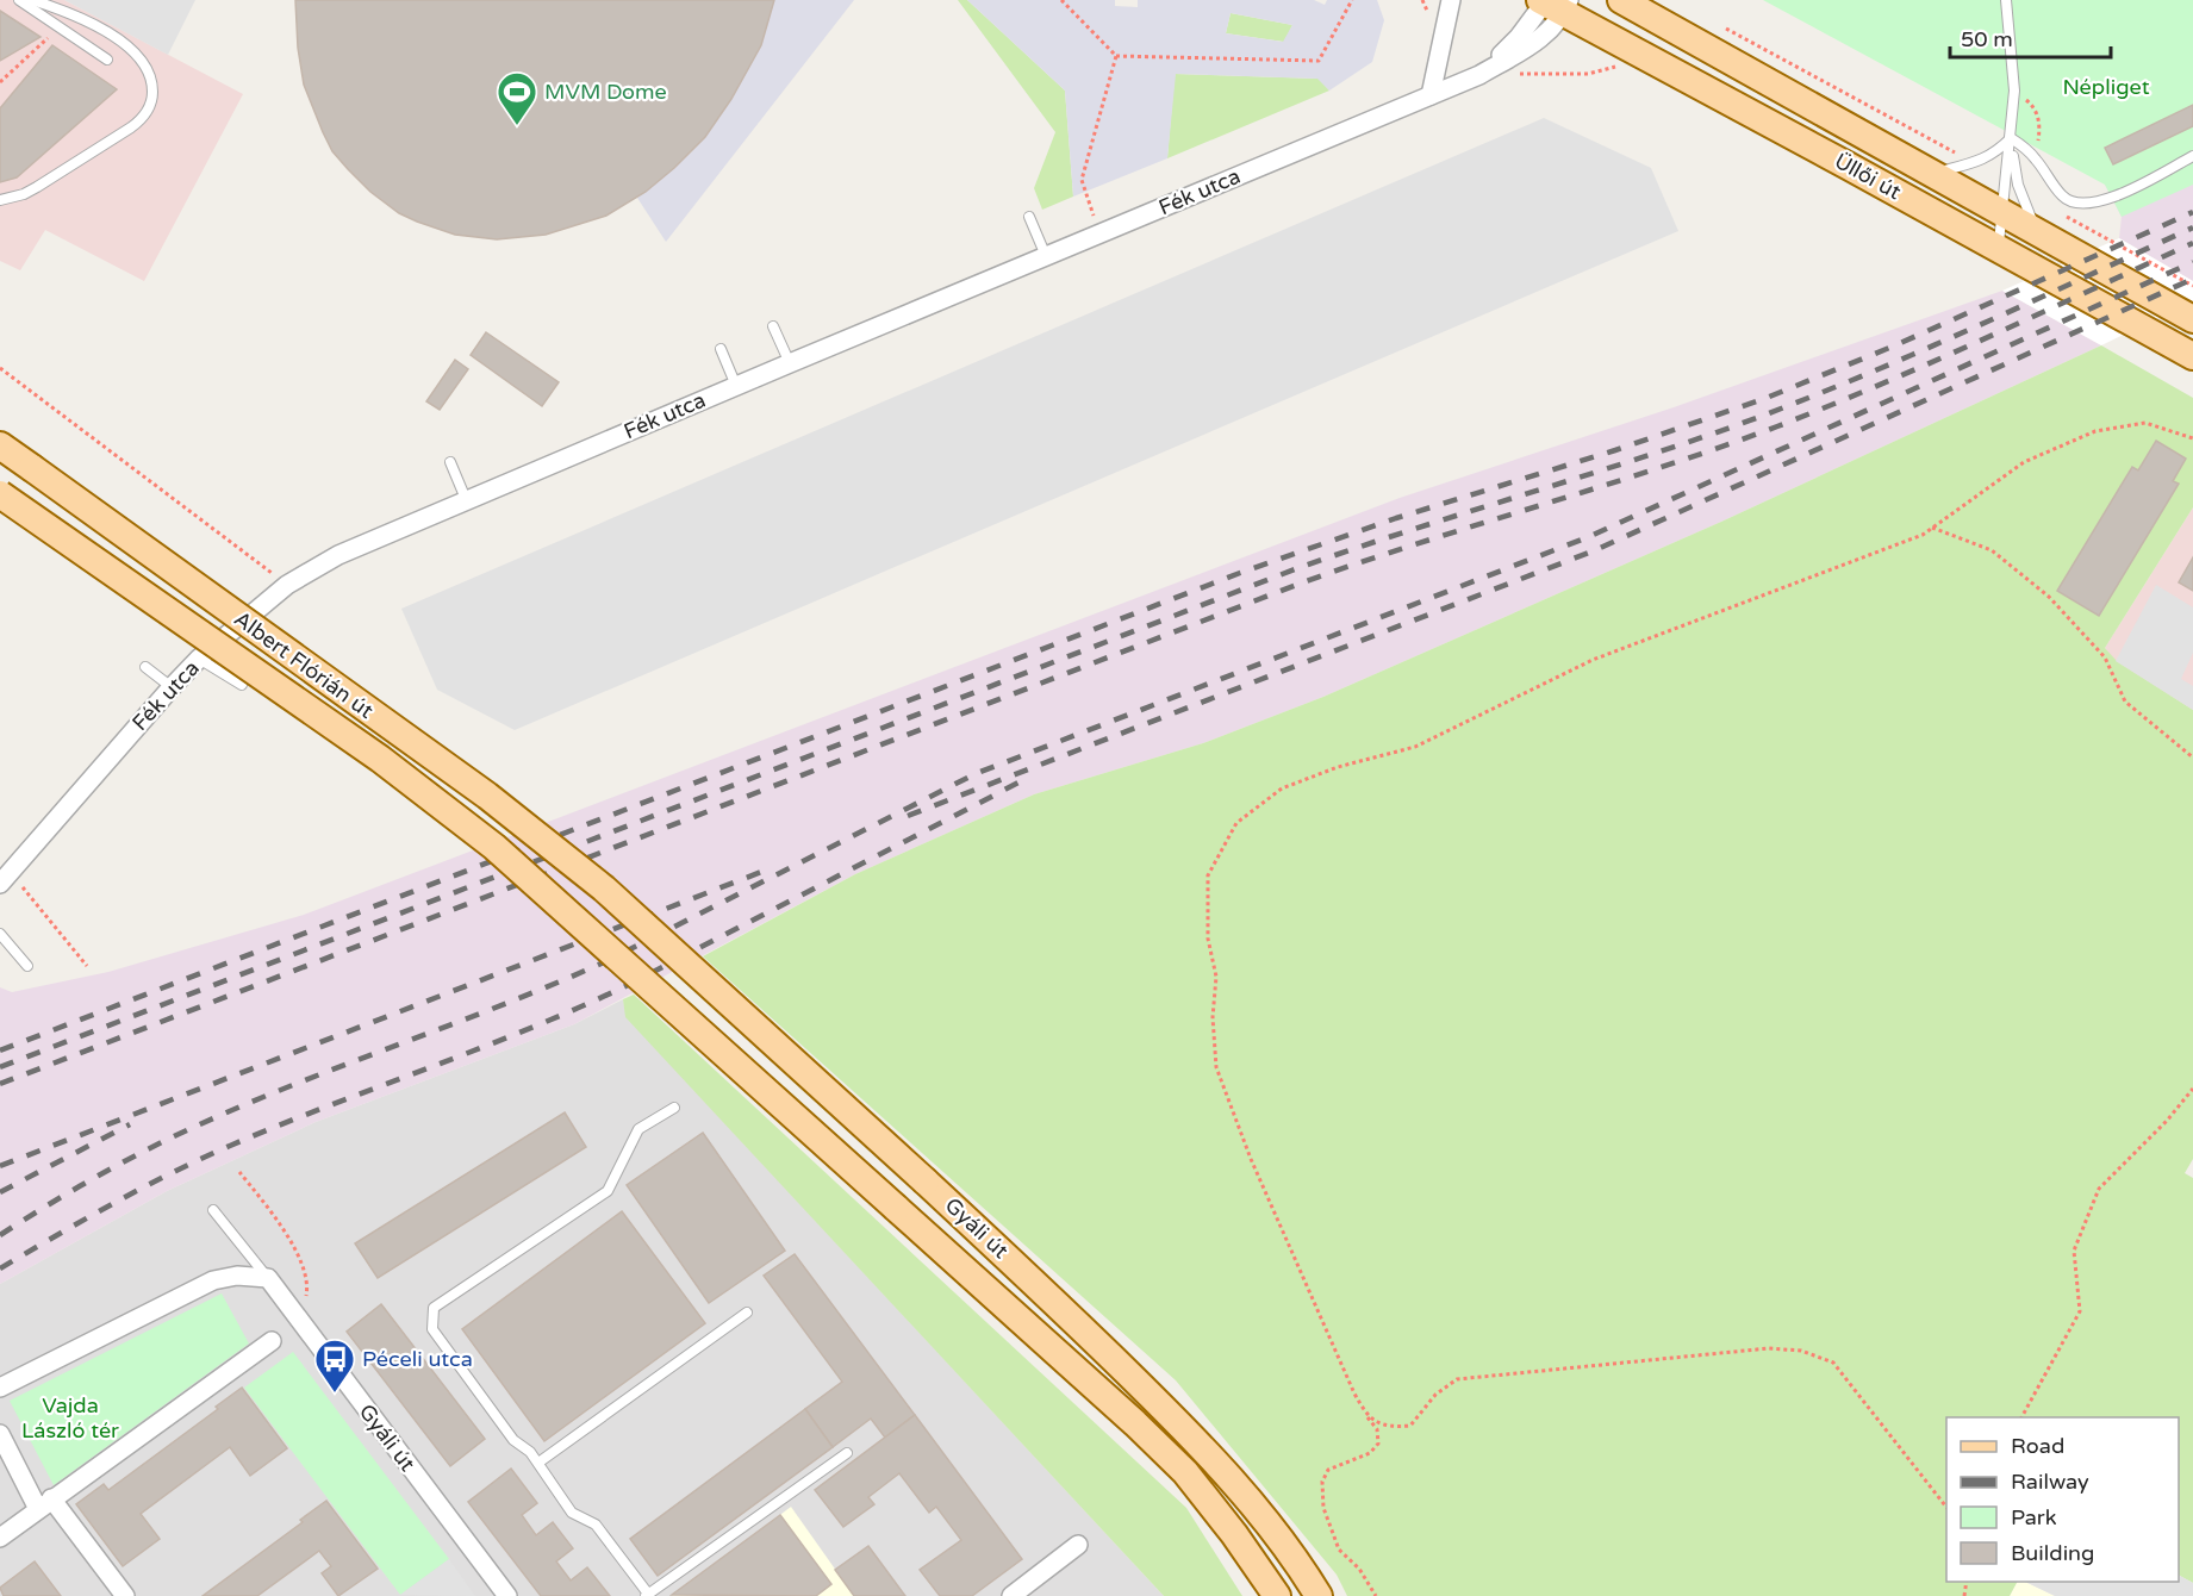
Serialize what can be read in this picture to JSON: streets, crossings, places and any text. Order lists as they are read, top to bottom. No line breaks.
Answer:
{"streets":{"main road":["Üllői út","Albert Flórián út","Gyáli út"],"street":["Fék utca"]},"crossings":[["Üllői út","Fék utca"],["Albert Flórián út","Gyáli út"]],"parks":["Népliget","Vajda László tér"],"places":{"sports":["MVM Dome"],"bus stop":["Péceli utca"]},"legend":["Road","Railway","Park","Building"],"scale_bar":"50 m"}
